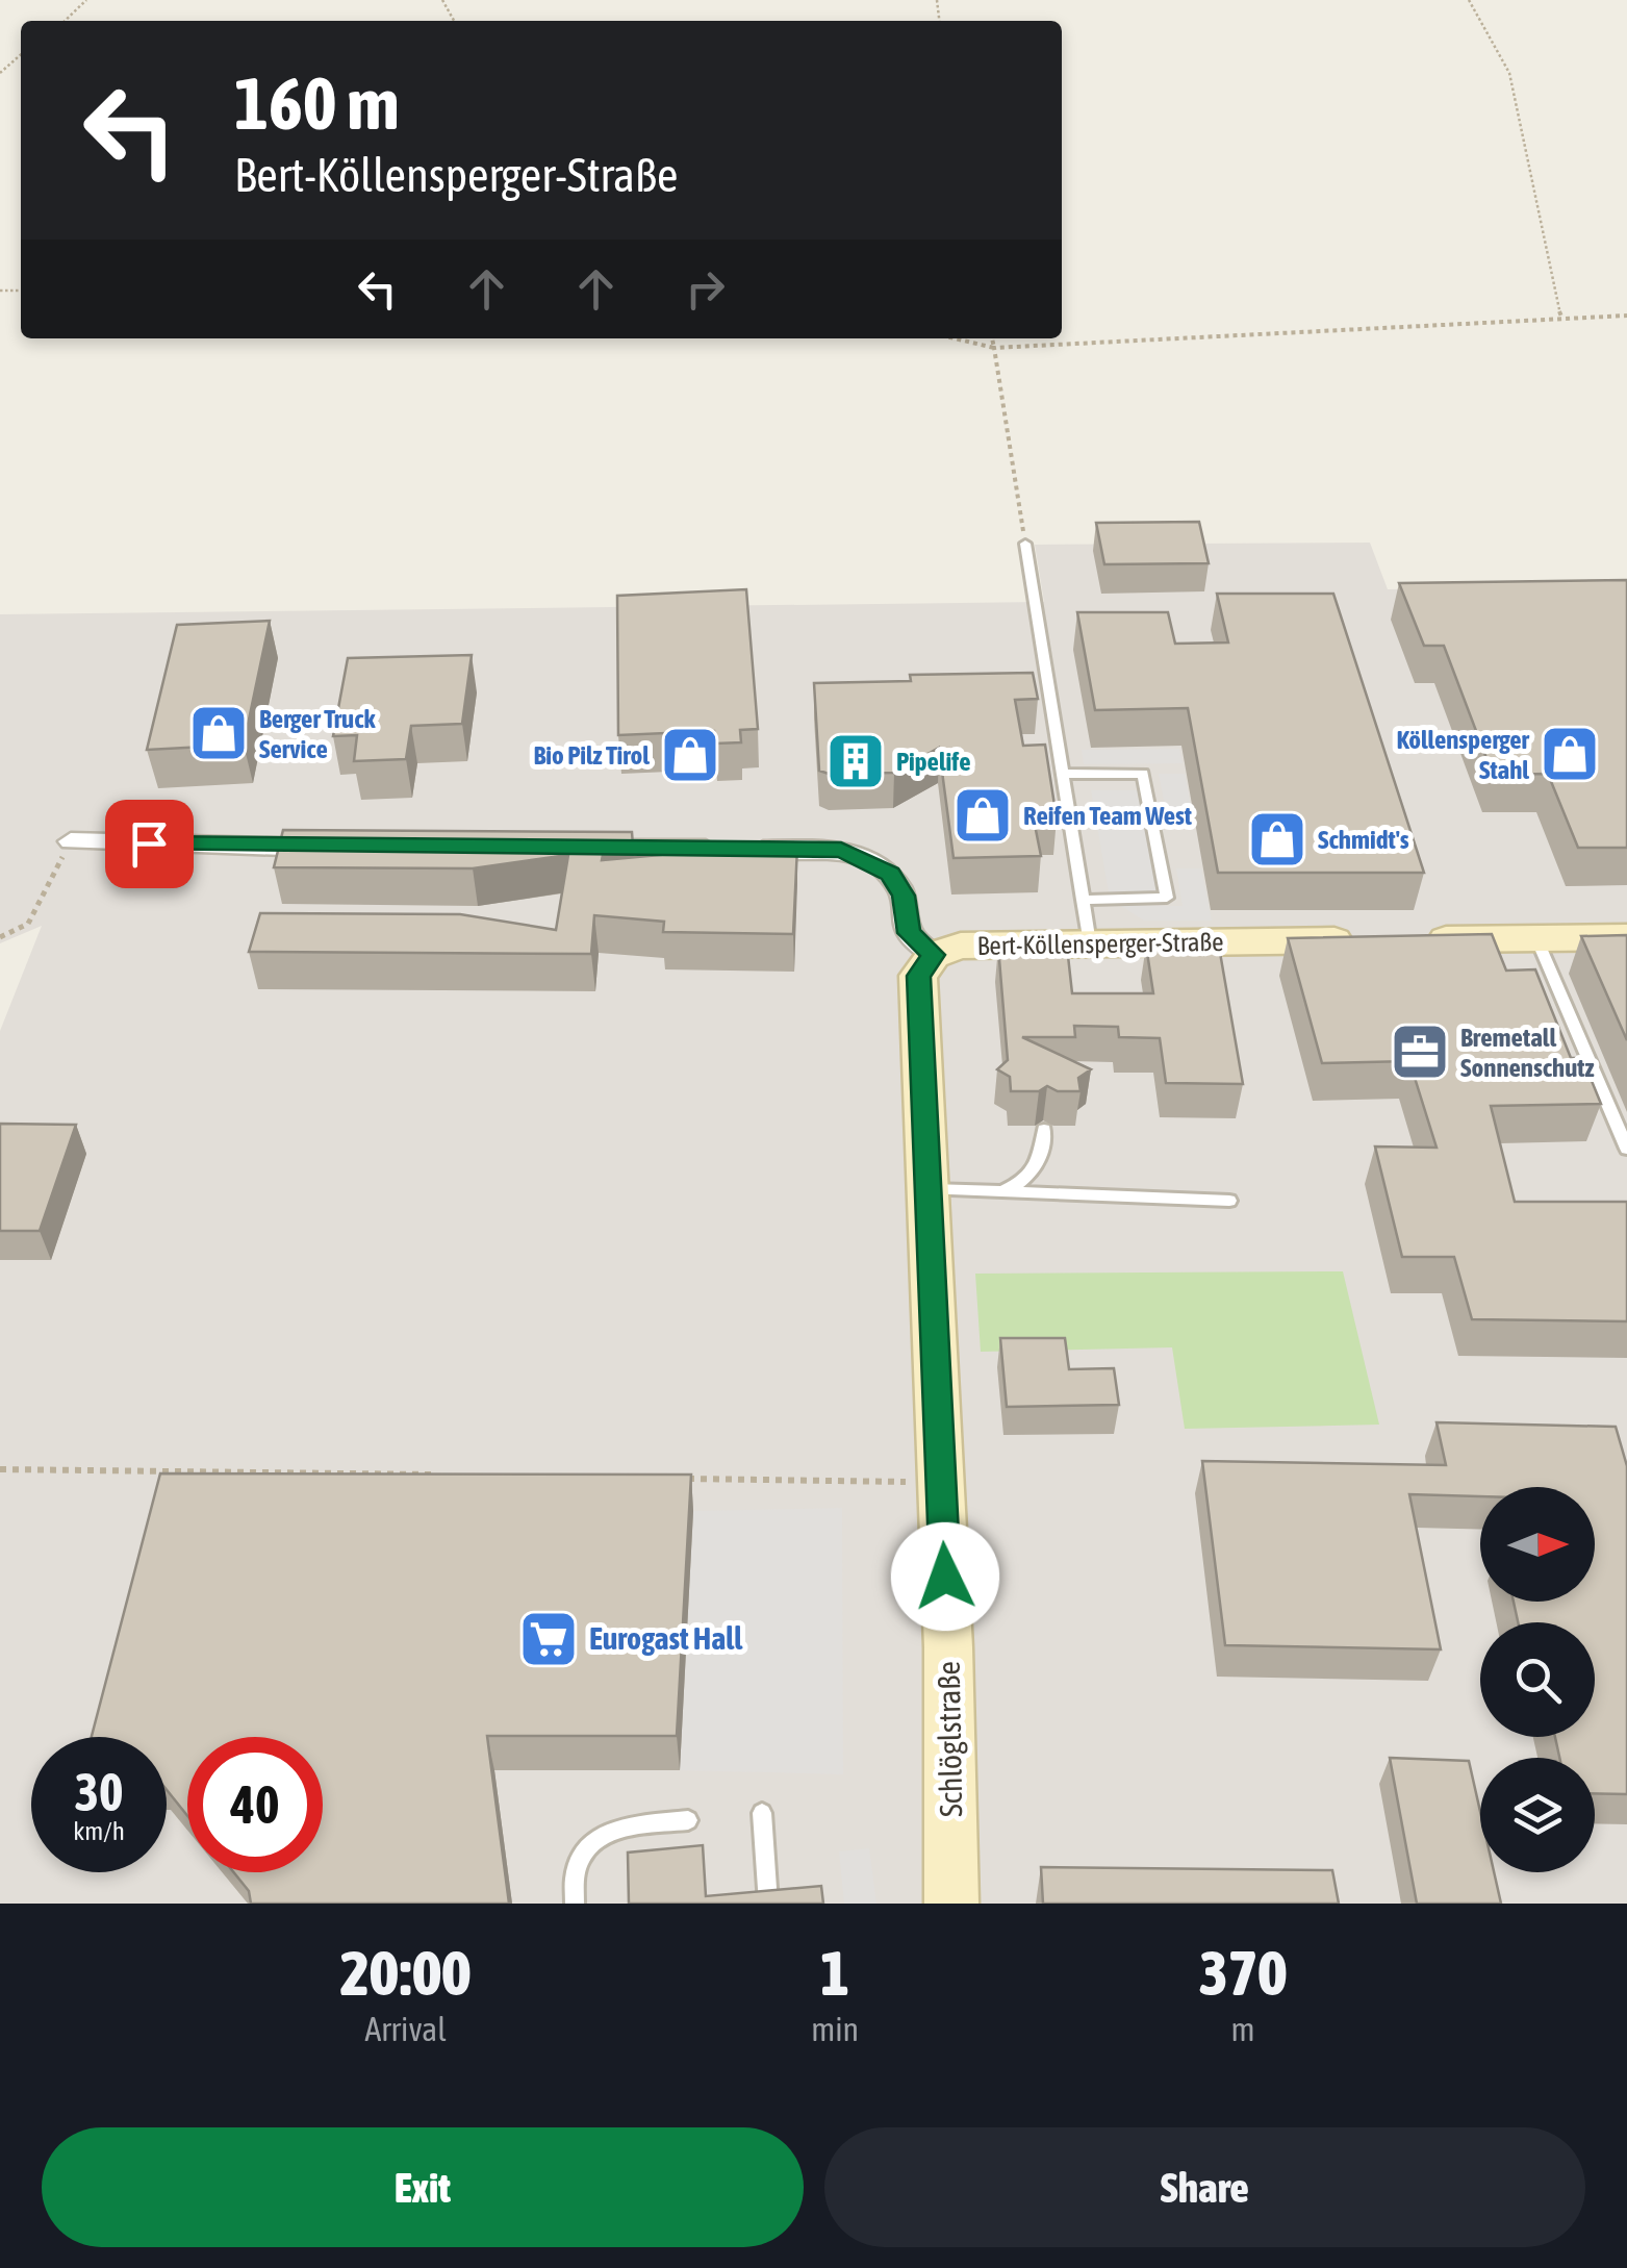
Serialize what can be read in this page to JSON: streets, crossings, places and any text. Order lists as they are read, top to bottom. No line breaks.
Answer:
{"streets":{"street":["Bert-Köllensperger-Straße","Schlöglstraße"]},"crossings":[["Bert-Köllensperger-Straße","Schlöglstraße"]],"places":{"shop":["Berger Truck Service","Köllensperger Stahl","Bio Pilz Tirol","Reifen Team West","Schmidt's"],"building":["Pipelife"],"office":["Bremetall Sonnenschutz"],"supermarket":["Eurogast Hall"]},"north":"right","page":{"turn":["160 m","Bert-Köllensperger-Straße"],"speed":"30 km/h","limit":"40","eta":["20:00","Arrival","1","min","370","m"],"buttons":["Exit","Share"]}}
